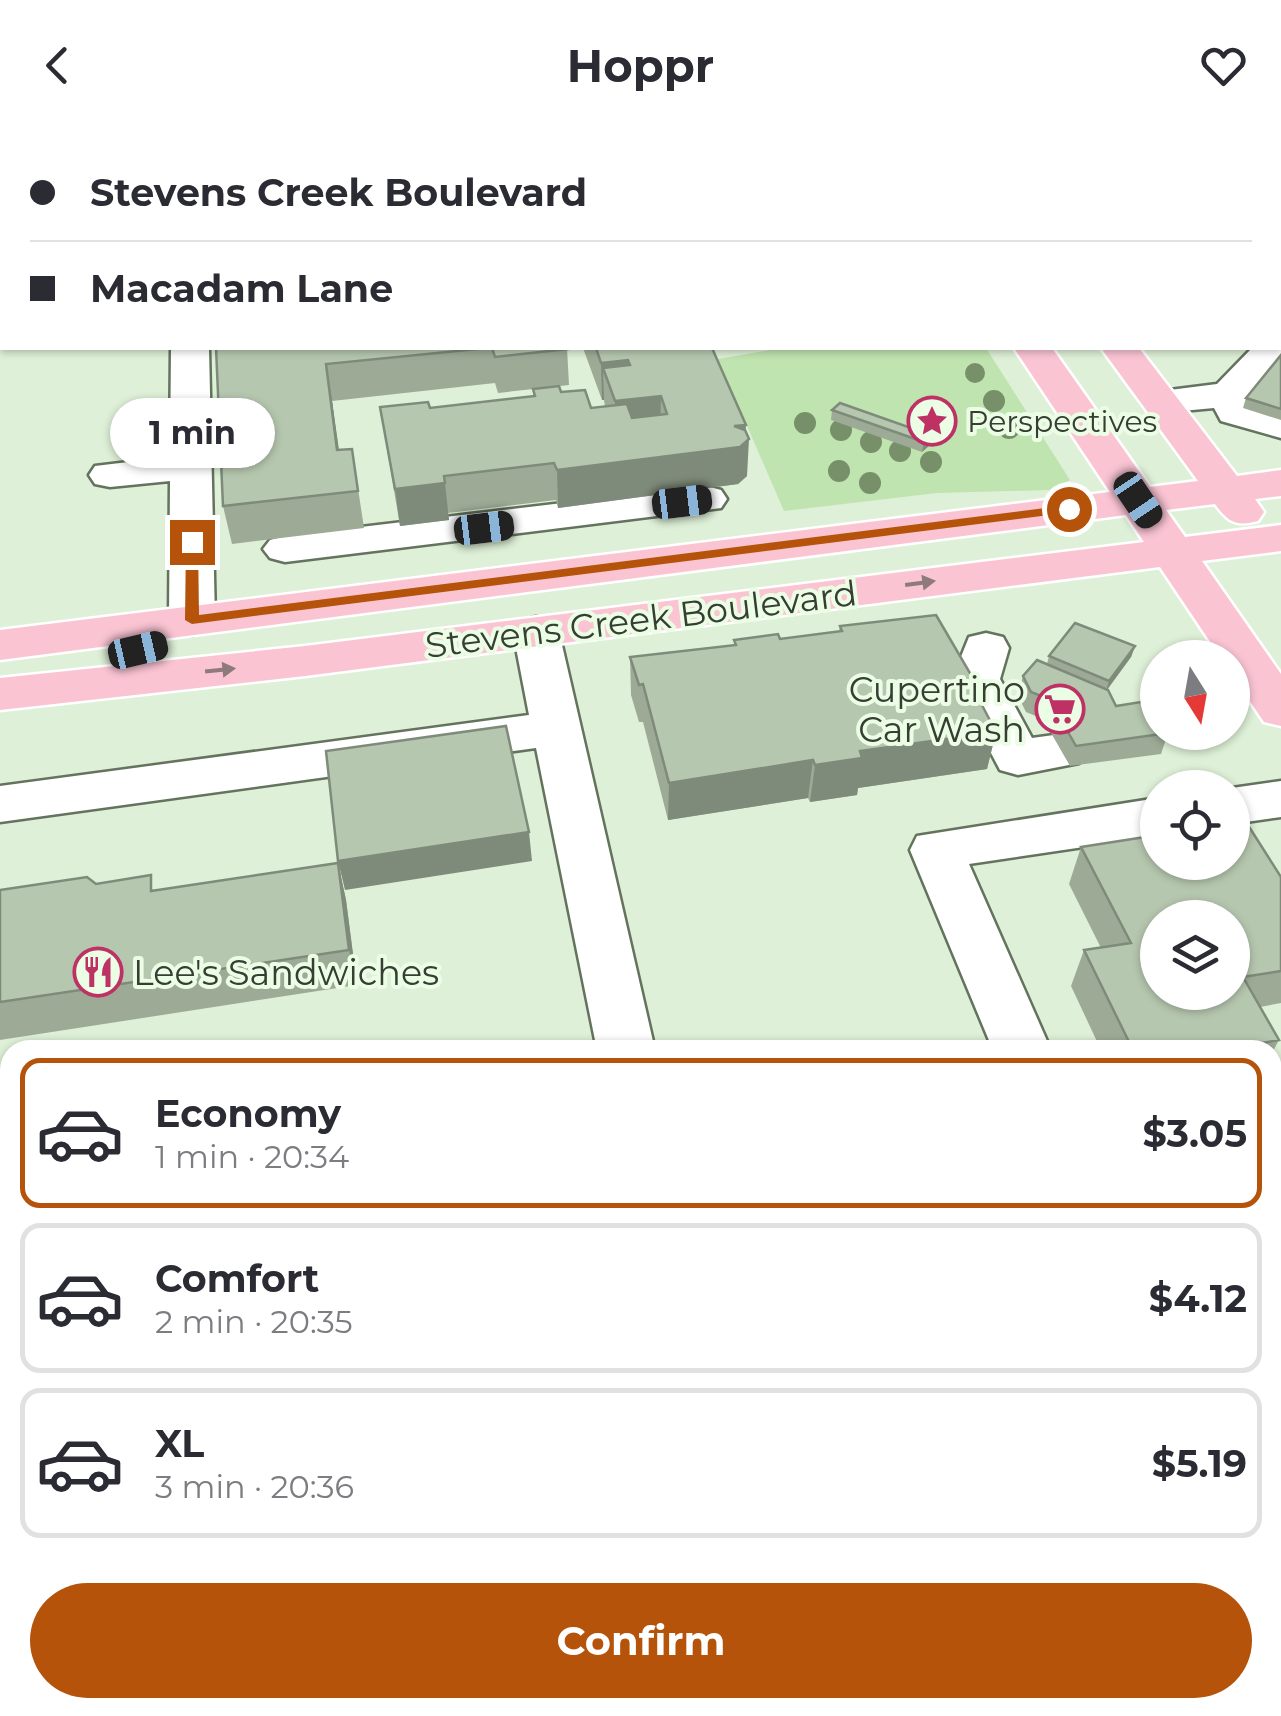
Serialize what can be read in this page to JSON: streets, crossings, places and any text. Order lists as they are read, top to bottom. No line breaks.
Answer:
{"streets":{"main road":["Stevens Creek Boulevard"]},"places":{"place":["Perspectives"],"supermarket":["Cupertino Car Wash"],"restaurant":["Lee's Sandwiches"]},"north":"bottom","page":{"header":"Hoppr","banner":["Stevens Creek Boulevard","Macadam Lane"],"bubble":"1 min","list":[{"name":"Economy","note":"1 min · 20:34","value":"$3.05"},{"name":"Comfort","note":"2 min · 20:35","value":"$4.12"},{"name":"XL","note":"3 min · 20:36","value":"$5.19"}],"buttons":"Confirm"}}
